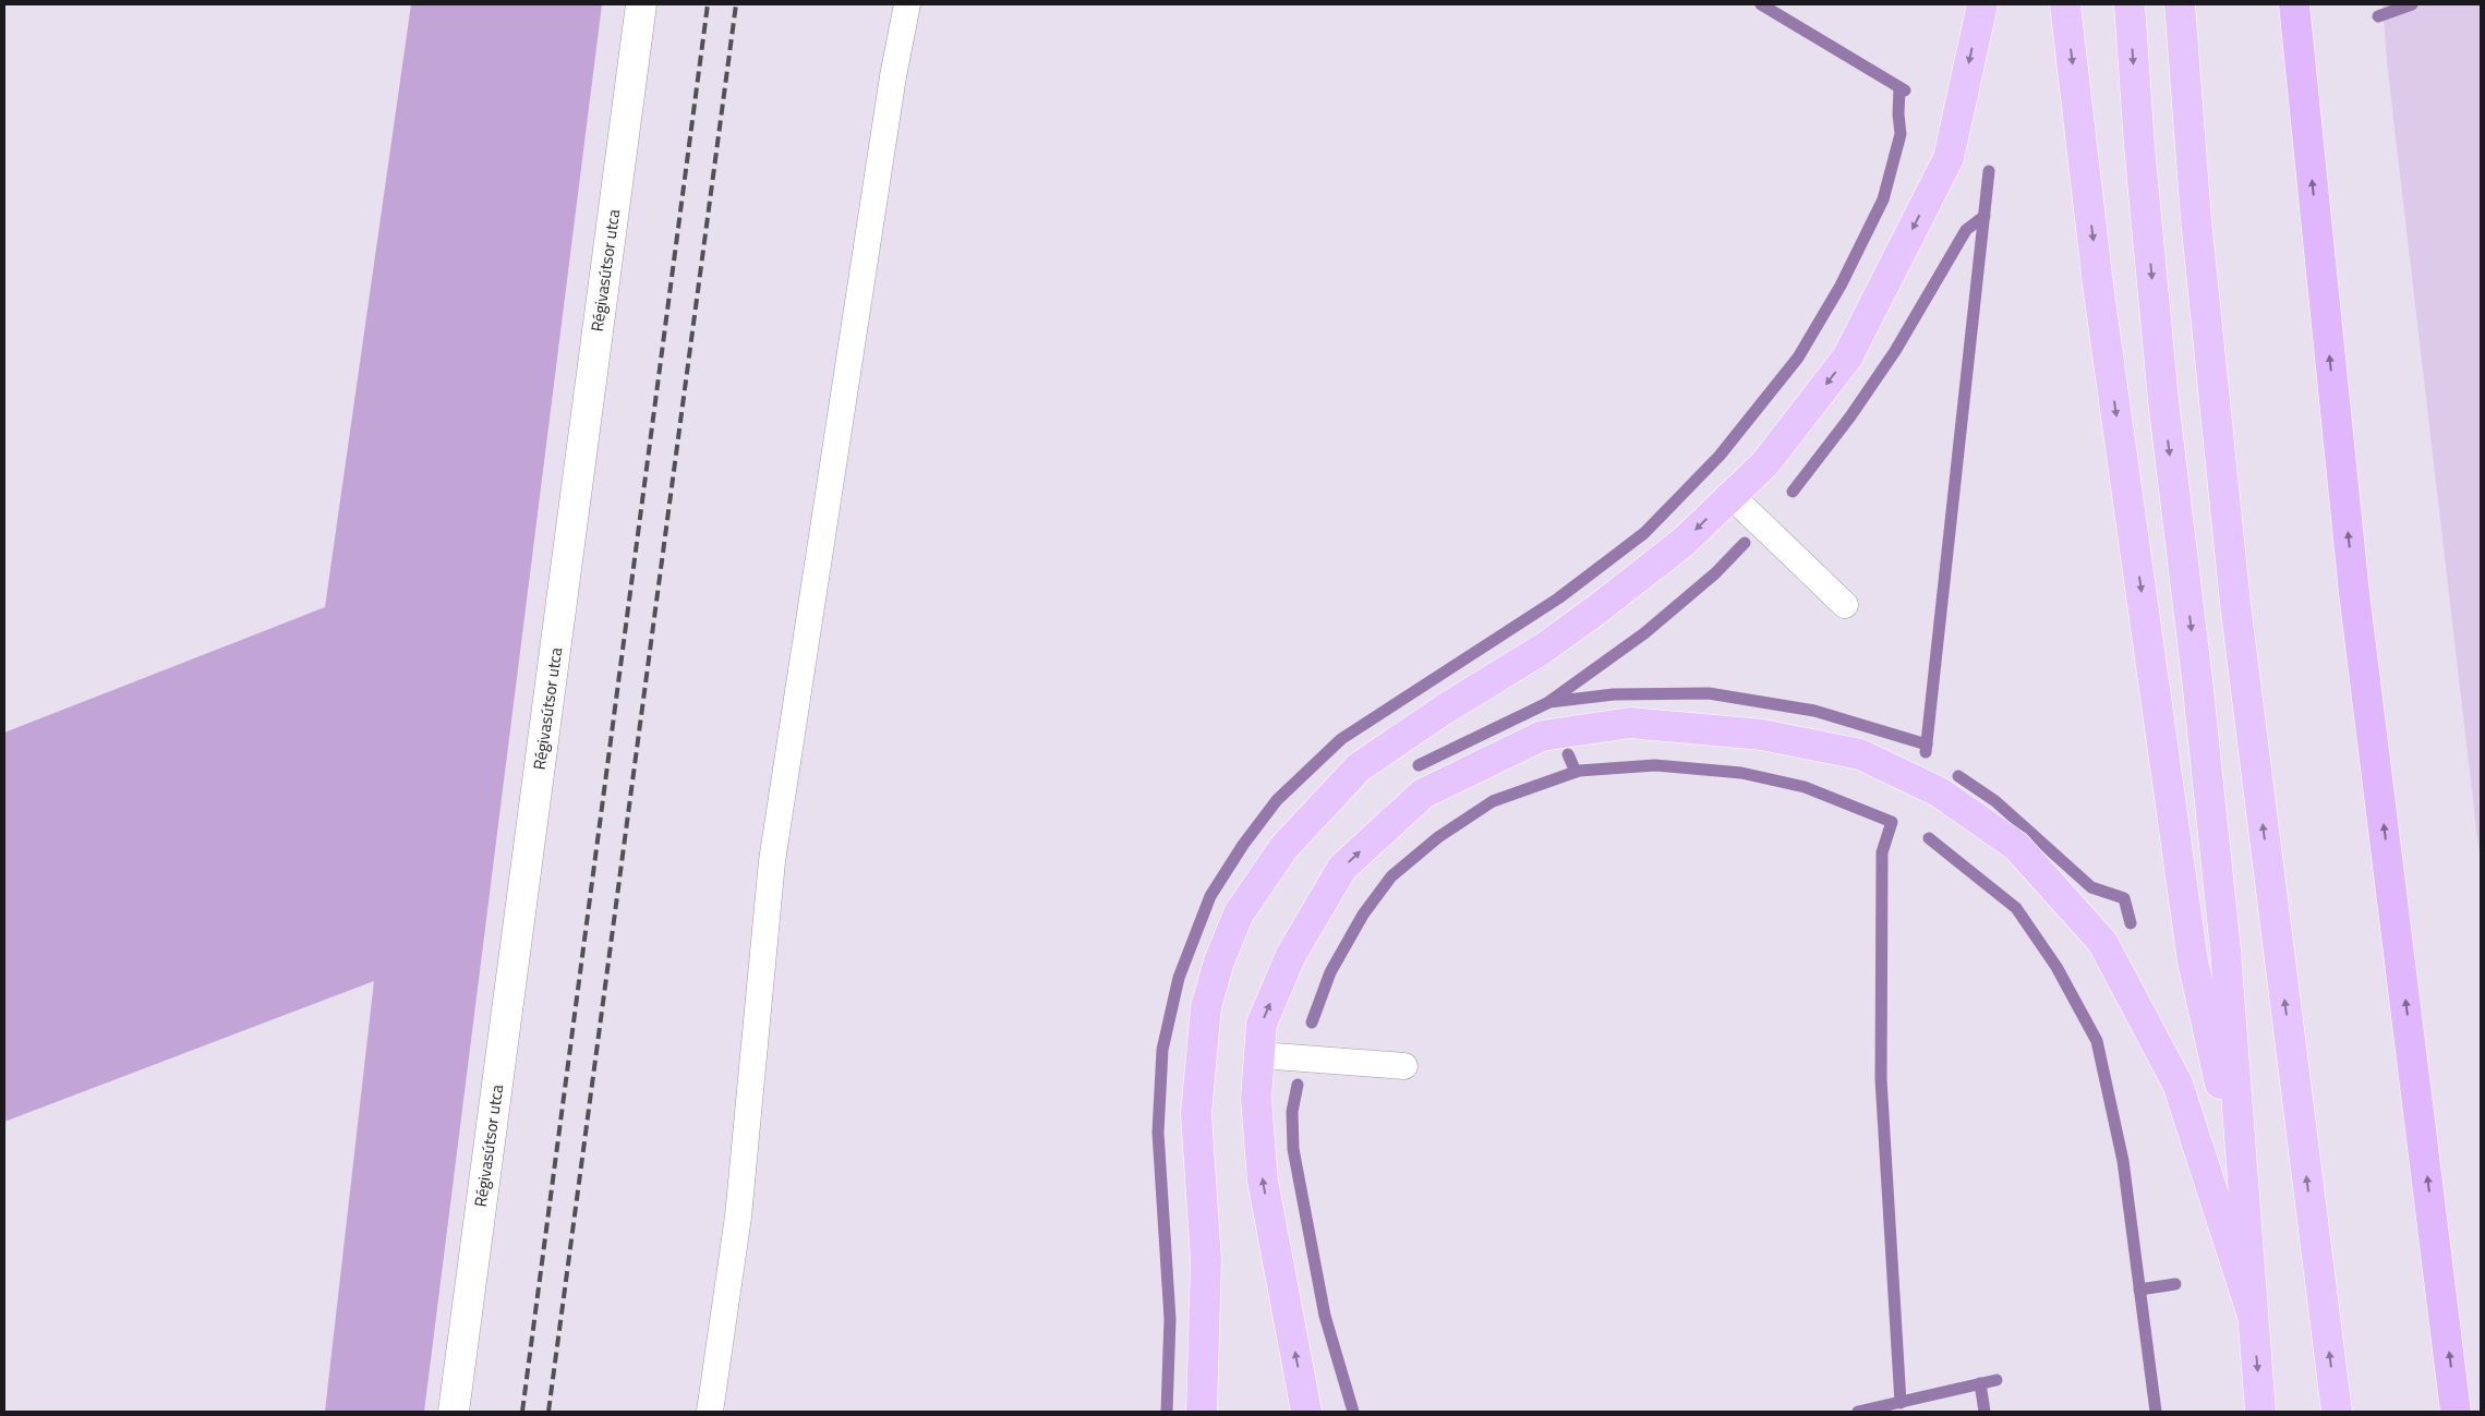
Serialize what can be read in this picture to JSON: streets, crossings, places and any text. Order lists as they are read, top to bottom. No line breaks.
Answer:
{"streets":{"street":["Régivasútsor utca"]}}
